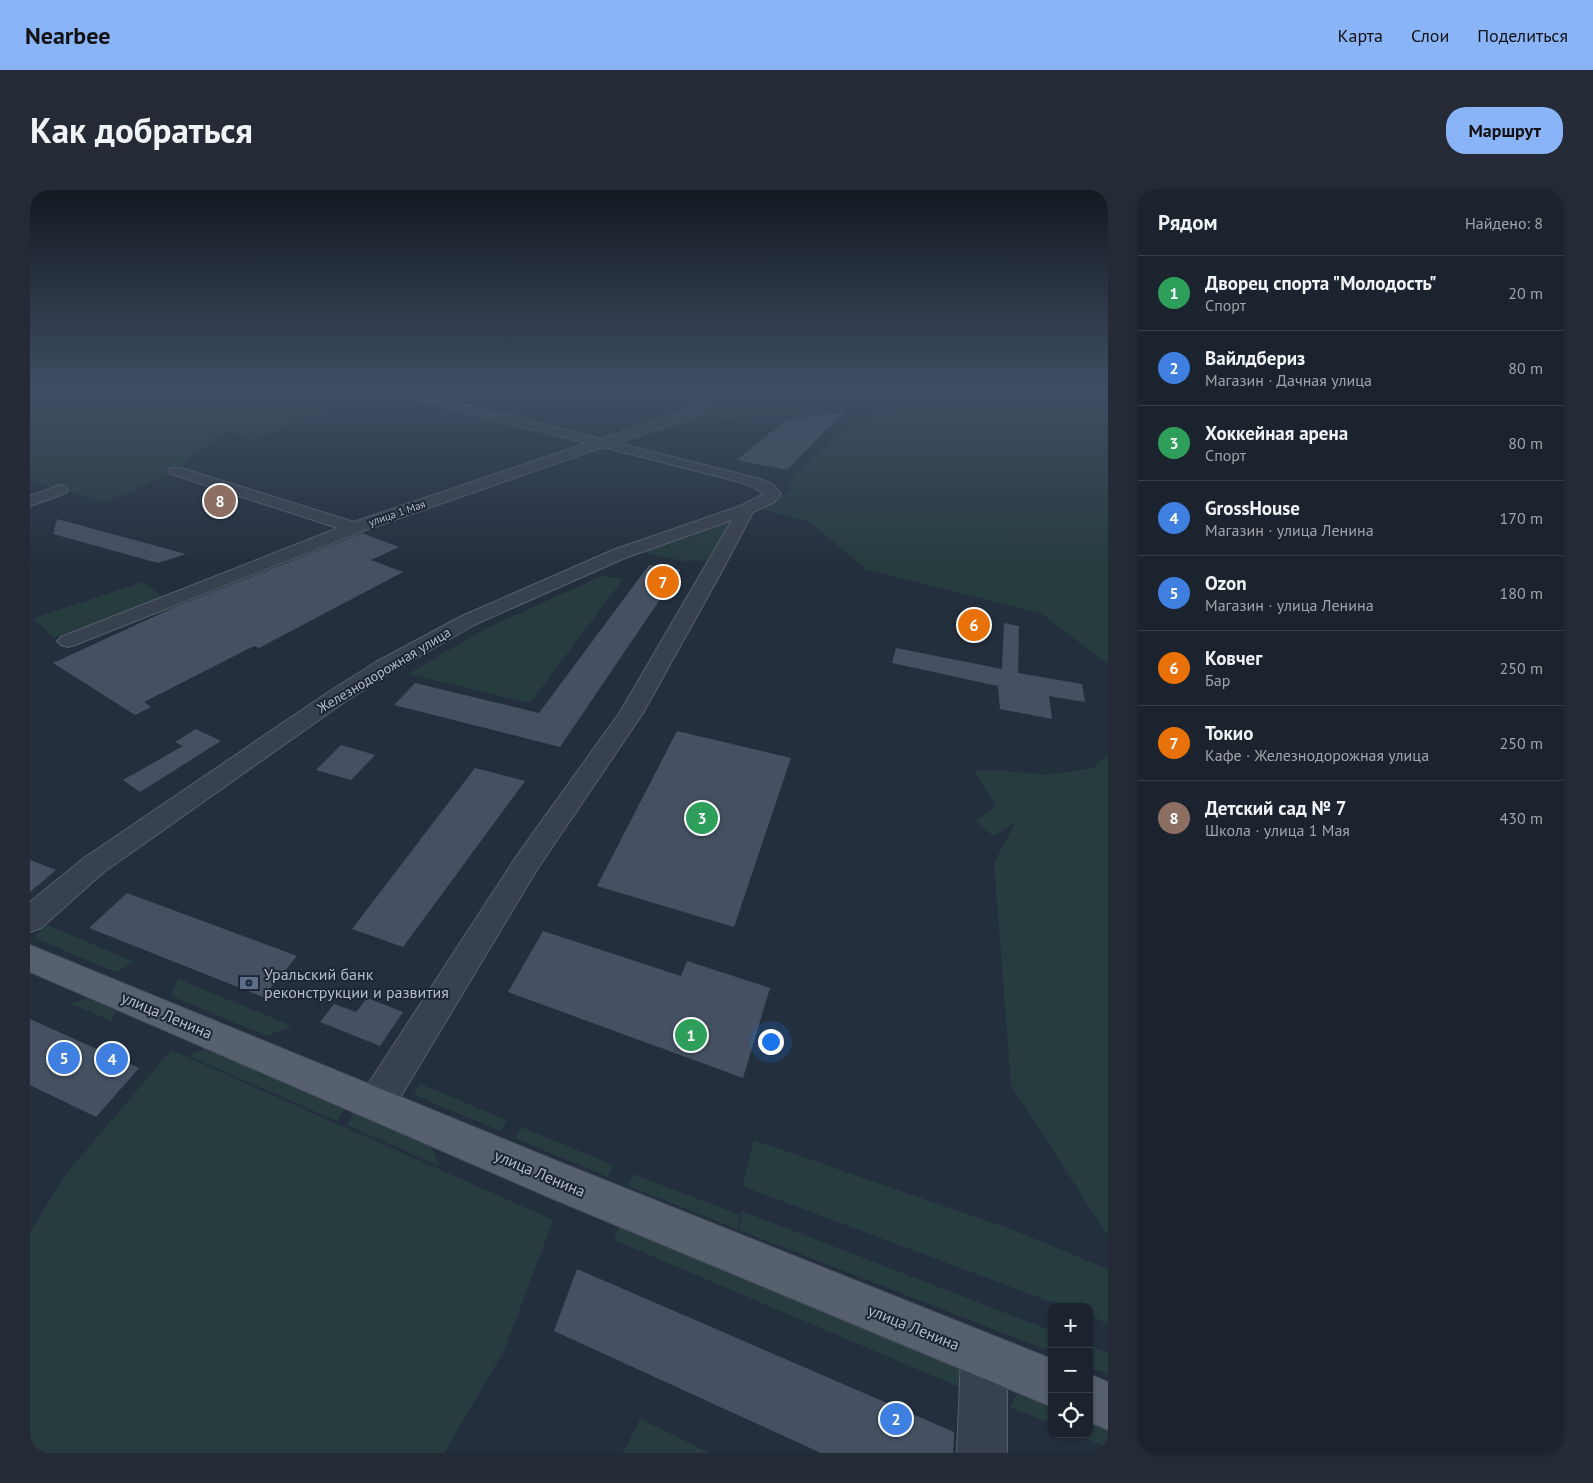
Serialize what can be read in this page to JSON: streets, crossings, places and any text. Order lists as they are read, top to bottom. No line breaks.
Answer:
{"streets":{"main road":["улица Ленина"],"street":["улица 1 Мая","Железнодорожная улица"]},"places":{"bank":["Уральский банк реконструкции и развития"]},"page":{"header":"Nearbee","nav":["Карта","Слои","Поделиться"],"title":"Как добраться","buttons":"Маршрут","heading":["Рядом","Найдено: 8"],"list":[{"mark":"1","name":"Дворец спорта \"Молодость\"","note":"Спорт","value":"20 m"},{"mark":"2","name":"Вайлдбериз","note":"Магазин · Дачная улица","value":"80 m"},{"mark":"3","name":"Хоккейная арена","note":"Спорт","value":"80 m"},{"mark":"4","name":"GrossHouse","note":"Магазин · улица Ленина","value":"170 m"},{"mark":"5","name":"Ozon","note":"Магазин · улица Ленина","value":"180 m"},{"mark":"6","name":"Ковчег","note":"Бар","value":"250 m"},{"mark":"7","name":"Токио","note":"Кафе · Железнодорожная улица","value":"250 m"},{"mark":"8","name":"Детский сад № 7","note":"Школа · улица 1 Мая","value":"430 m"}],"pins":["8","7","6","3","1","5","4","2"],"map_buttons":["+","−"]}}
